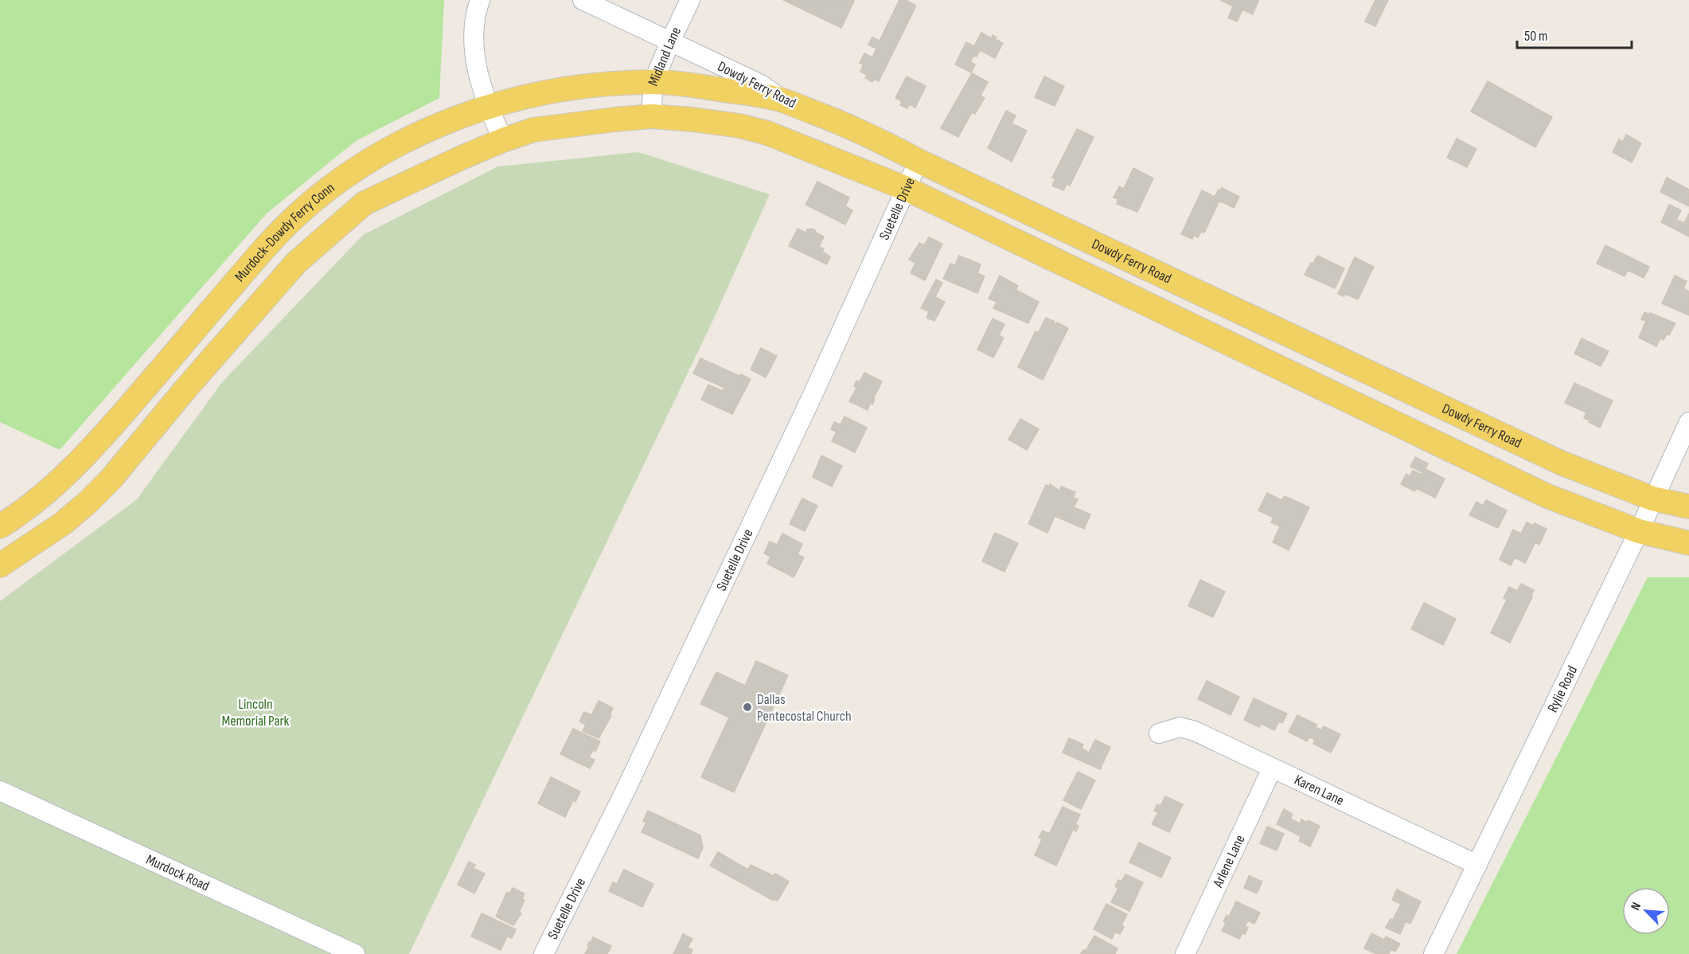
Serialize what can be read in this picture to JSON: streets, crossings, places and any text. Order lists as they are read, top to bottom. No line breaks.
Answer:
{"streets":{"main road":["Dowdy Ferry Road","Murdock-Dowdy Ferry Conn"],"street":["Midland Lane","Suetelle Drive","Rylie Road","Karen Lane","Arlene Lane","Murdock Road"]},"crossings":[["Midland Lane","Dowdy Ferry Road"],["Midland Lane","Murdock-Dowdy Ferry Conn"],["Dowdy Ferry Road","Suetelle Drive"],["Dowdy Ferry Road","Murdock-Dowdy Ferry Conn"],["Dowdy Ferry Road","Rylie Road"],["Rylie Road","Karen Lane"],["Karen Lane","Arlene Lane"]],"parks":["Lincoln Memorial Park"],"places":["Dallas Pentecostal Church"],"scale_bar":"50 m","north":"top left"}
